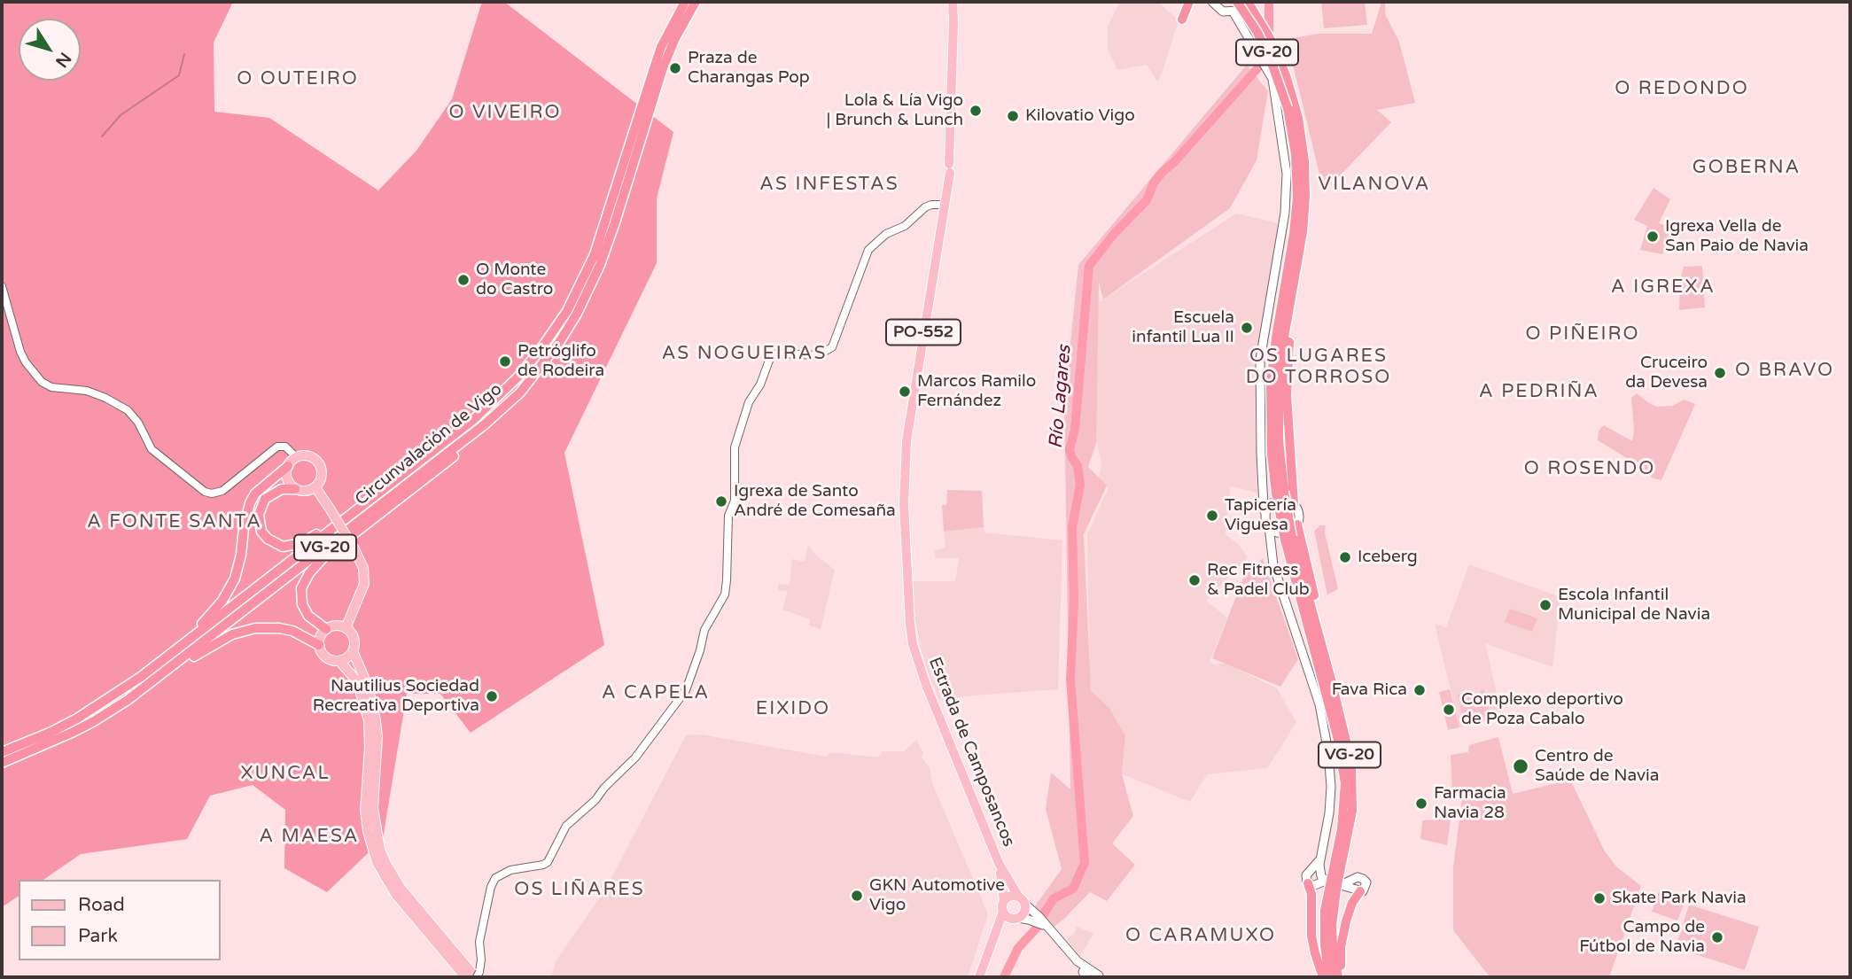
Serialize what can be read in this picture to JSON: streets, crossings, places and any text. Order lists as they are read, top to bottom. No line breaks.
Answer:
{"streets":{"highway":["VG-20","Circunvalación de Vigo"],"main road":["PO-552","Estrada de Camposancos"]},"districts":["O OUTEIRO","O REDONDO","O VIVEIRO","GOBERNA","AS INFESTAS","VILANOVA","A IGREXA","O PIÑEIRO","AS NOGUEIRAS","OS LUGARES DO TORROSO","O BRAVO","A PEDRIÑA","O ROSENDO","A FONTE SANTA","A CAPELA","EIXIDO","XUNCAL","A MAESA","OS LIÑARES","O CARAMUXO"],"water":["Río Lagares"],"places":["Praza de Charangas Pop","Lola & Lía Vigo | Brunch & Lunch","Kilovatio Vigo","Igrexa Vella de San Paio de Navia","O Monte do Castro","Escuela infantil Lua II","Petróglifo de Rodeira","Cruceiro da Devesa","Marcos Ramilo Fernández","Igrexa de Santo André de Comesaña","Tapicería Viguesa","Iceberg","Rec Fitness & Padel Club","Escola Infantil Municipal de Navia","Fava Rica","Nautilius Sociedad Recreativa Deportiva","Complexo deportivo de Poza Cabalo","Centro de Saúde de Navia","Farmacia Navia 28","GKN Automotive Vigo","Skate Park Navia","Campo de Fútbol de Navia"],"legend":["Road","Park"],"north":"bottom right"}
